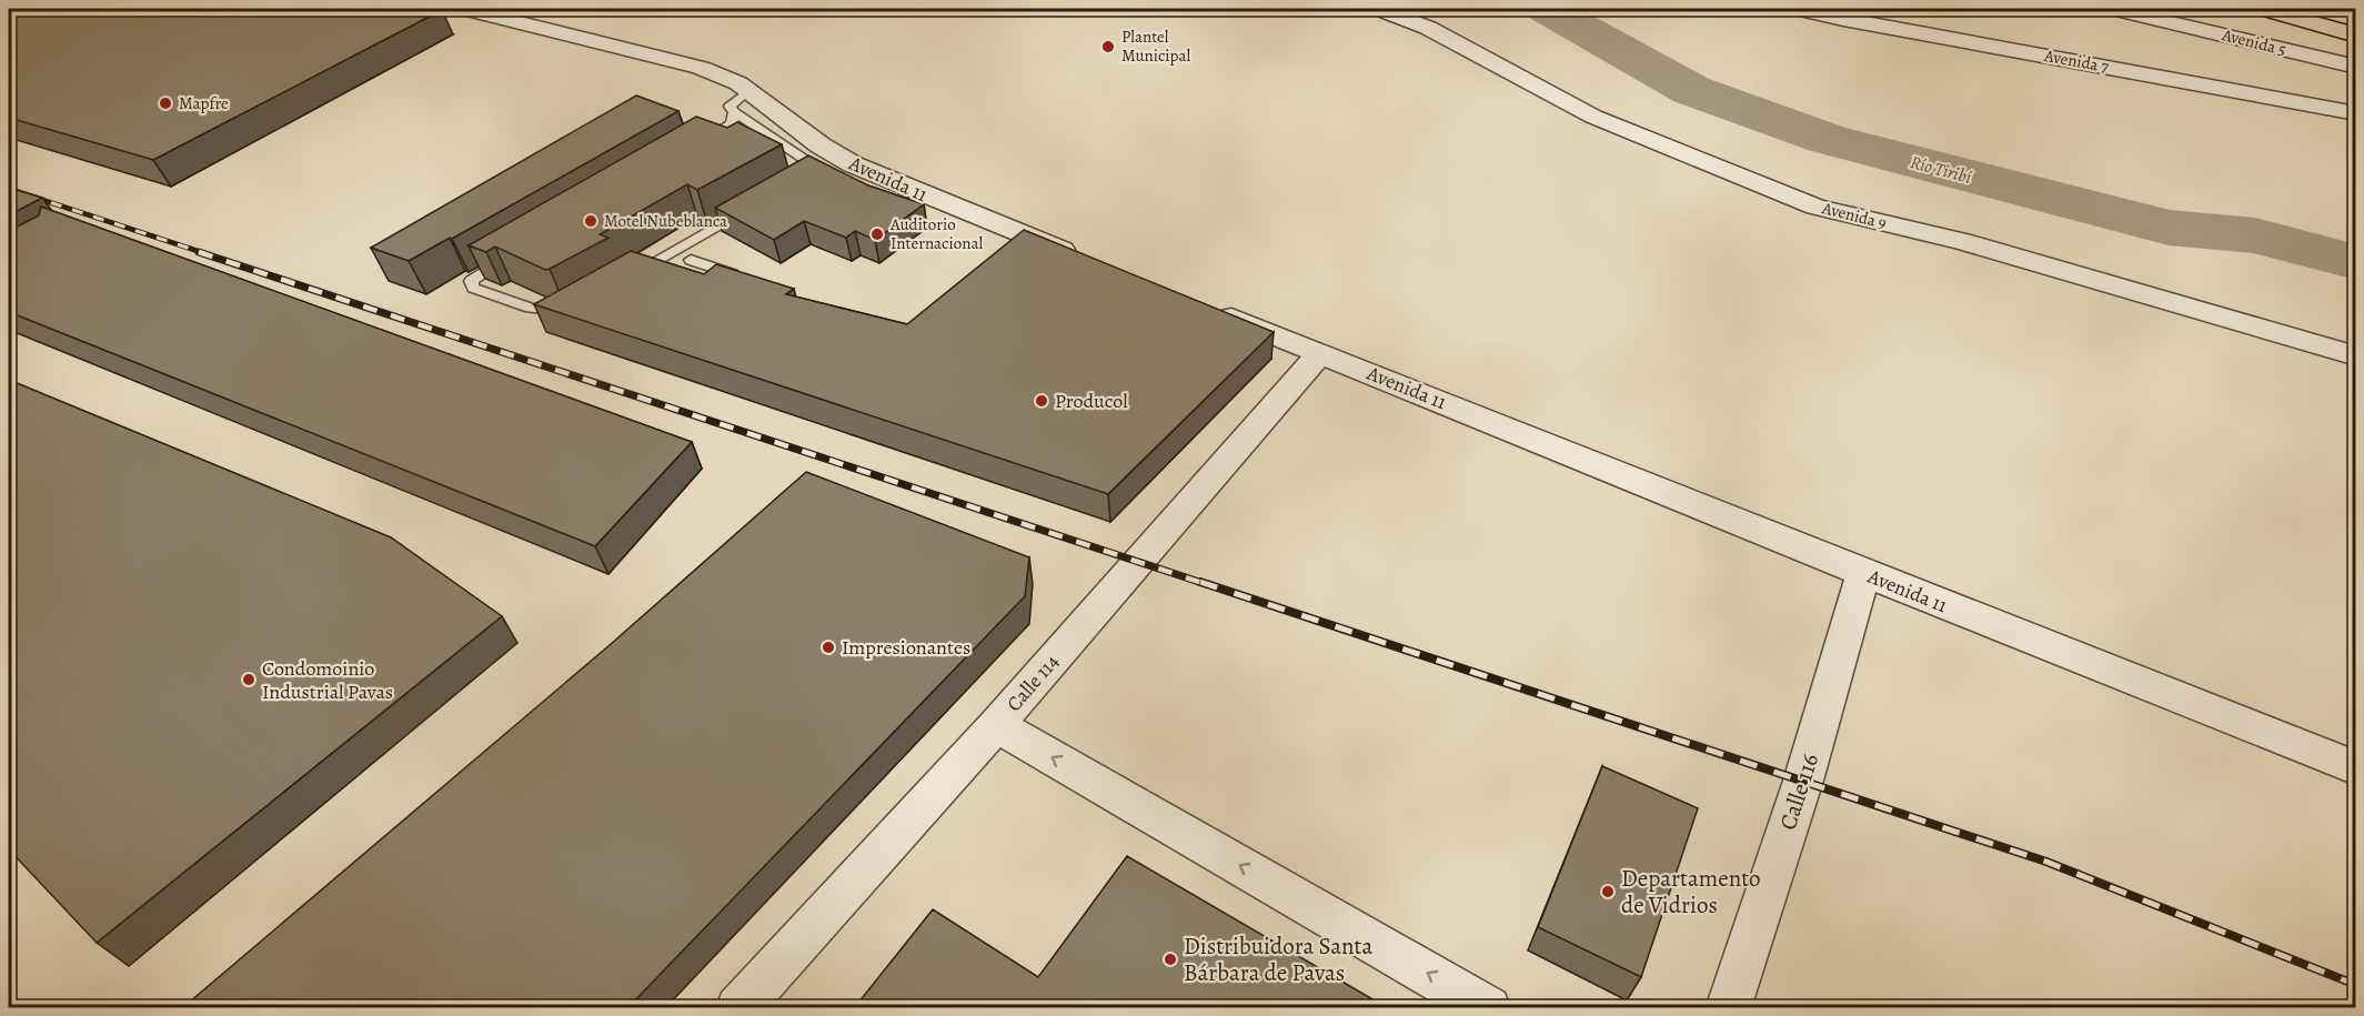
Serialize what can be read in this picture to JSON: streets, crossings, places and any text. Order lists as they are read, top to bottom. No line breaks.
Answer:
{"streets":{"street":["Avenida 5","Avenida 7","Avenida 11","Avenida 9","Calle 114","Calle 116"]},"crossings":[["Avenida 11","Calle 114"],["Avenida 11","Calle 116"]],"water":["Río Tiribí"],"places":["Plantel Municipal","Mapfre","Motel Nubeblanca","Auditorio Internacional","Producol","Impresionantes","Condomoinio Industrial Pavas","Departamento de Vidrios","Distribuidora Santa Bárbara de Pavas"]}
